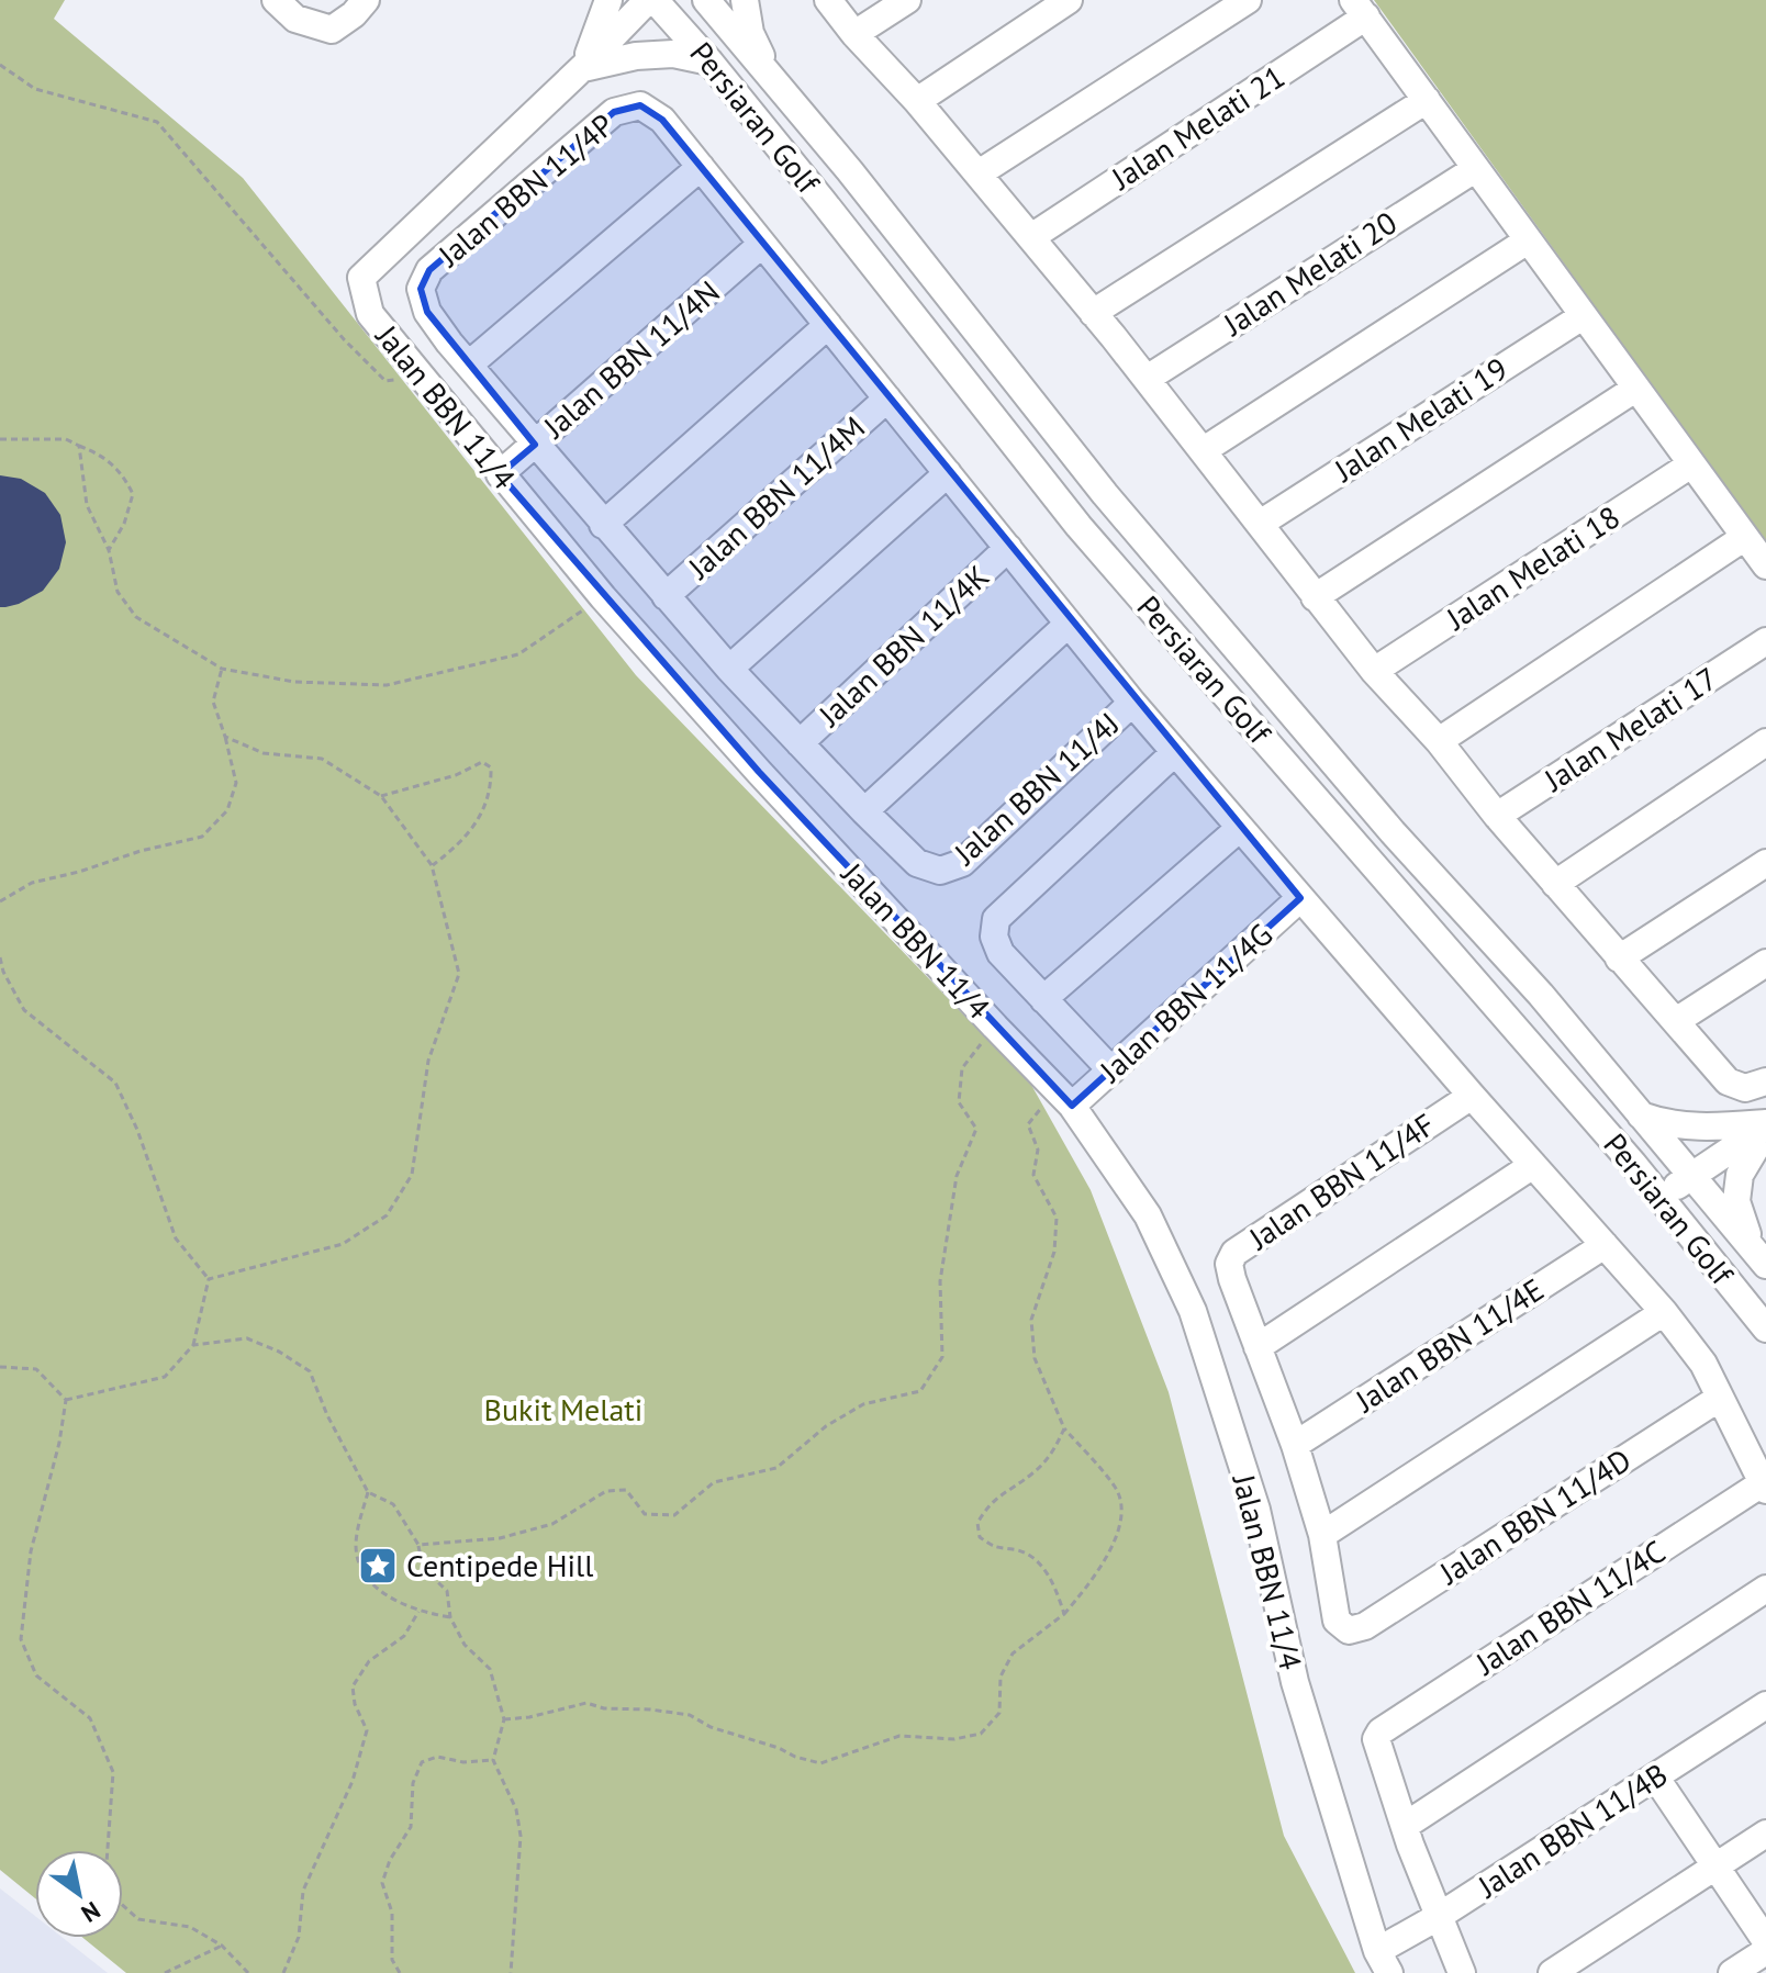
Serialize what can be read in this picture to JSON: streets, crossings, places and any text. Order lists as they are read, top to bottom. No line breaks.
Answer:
{"streets":{"street":["Persiaran Golf","Jalan Melati 21","Jalan BBN 11/4P","Jalan Melati 20","Jalan BBN 11/4N","Jalan BBN 11/4","Jalan Melati 19","Jalan BBN 11/4M","Jalan Melati 18","Jalan BBN 11/4K","Jalan Melati 17","Jalan BBN 11/4J","Jalan BBN 11/4G","Jalan BBN 11/4F","Jalan BBN 11/4E","Jalan BBN 11/4D","Jalan BBN 11/4C","Jalan BBN 11/4B"]},"crossings":[["Jalan BBN 11/4N","Jalan BBN 11/4"],["Jalan BBN 11/4","Jalan BBN 11/4G"],["Jalan BBN 11/4","Jalan BBN 11/4B"]],"parks":["Bukit Melati"],"places":{"place":["Centipede Hill"]},"north":"bottom right"}
